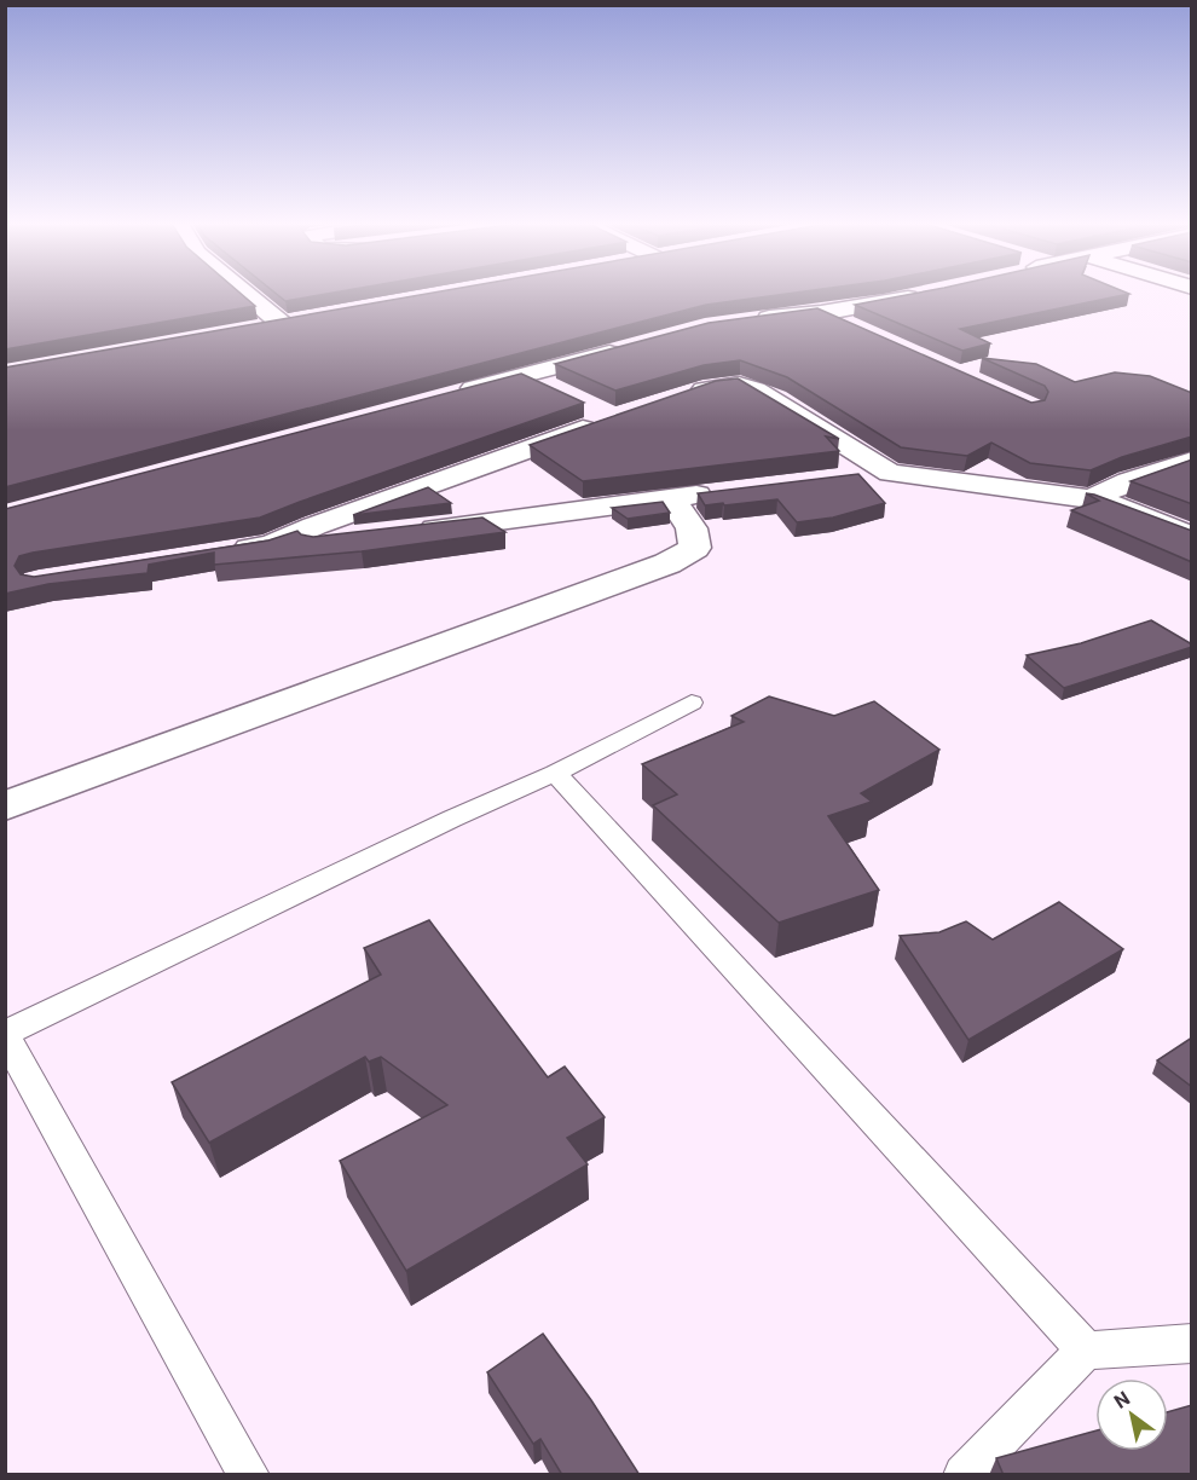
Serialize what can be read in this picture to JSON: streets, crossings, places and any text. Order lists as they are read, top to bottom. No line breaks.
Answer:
{"north":"top left"}
